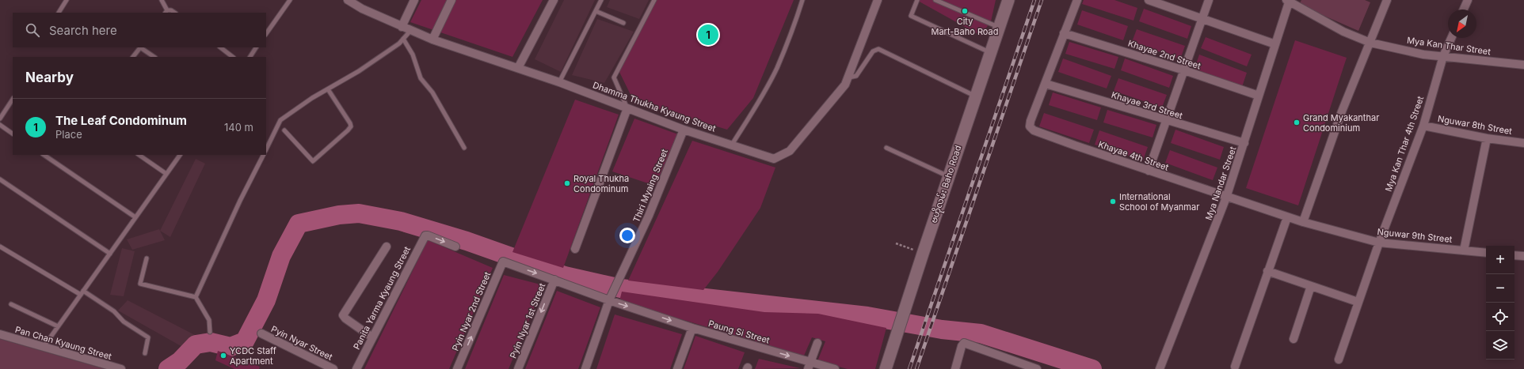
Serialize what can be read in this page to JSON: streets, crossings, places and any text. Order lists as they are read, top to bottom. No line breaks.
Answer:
{"streets":{"main road":["ဗဟိုလမ်း Baho Road"],"street":["Mya Kan Thar Street","Khayae 2nd Street","Khayae 3rd Street","Dhamma Thukha Kyaung Street","Nguwar 8th Street","Mya Kan Thar 4th Street","Khayae 4th Street","Mya Nandar Street","Thiri Myaing Street","Nguwar 9th Street","Panita Yarma Kyaung Street","Pyin Nyar 2nd Street","Pyin Nyar 1st Street","Paung Si Street","Pan Chan Kyaung Street","Pyin Nyar Street"]},"crossings":[["Mya Kan Thar Street","Mya Kan Thar 4th Street"],["Mya Kan Thar Street","Mya Nandar Street"],["Khayae 2nd Street","Mya Nandar Street"],["Khayae 3rd Street","Khayae 4th Street"],["Khayae 3rd Street","Mya Nandar Street"],["Dhamma Thukha Kyaung Street","Thiri Myaing Street"],["Nguwar 8th Street","Mya Kan Thar 4th Street"],["Mya Kan Thar 4th Street","Nguwar 9th Street"],["Khayae 4th Street","Mya Nandar Street"],["Khayae 4th Street","Nguwar 9th Street"],["Thiri Myaing Street","Paung Si Street"],["Pyin Nyar 2nd Street","Pyin Nyar 1st Street"]],"one_way":["Panita Yarma Kyaung Street","Paung Si Street"],"places":["City Mart-Baho Road","Grand Myakanthar Condominium","Royal Thukha Condominum","International School of Myanmar","YCDC Staff Apartment"],"north":"bottom left","page":{"search":"Search here","pins":"1","heading":"Nearby","list":[{"mark":"1","name":"The Leaf Condominum","note":"Place","value":"140 m"}],"map_buttons":["+","−"]}}
